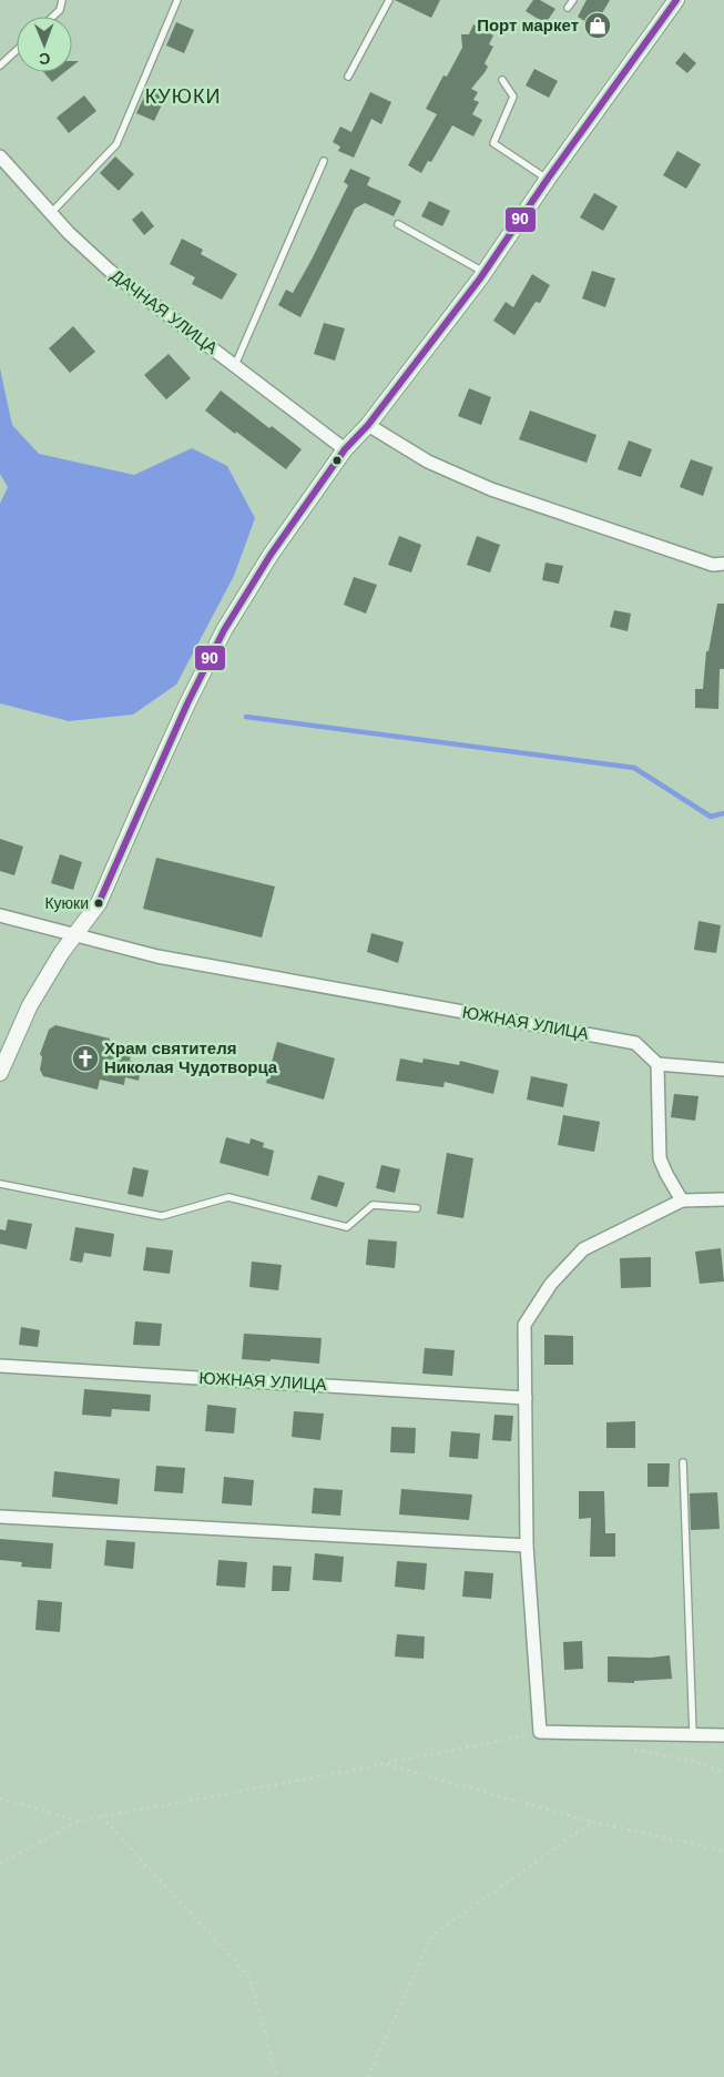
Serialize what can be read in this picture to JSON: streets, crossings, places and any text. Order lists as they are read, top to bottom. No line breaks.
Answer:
{"streets":{"street":["ДАЧНАЯ УЛИЦА","ЮЖНАЯ УЛИЦА"]},"districts":["КУЮКИ"],"places":{"shop":["Порт маркет"],"other":["Куюки"],"church":["Храм святителя Николая Чудотворца"]},"lines":["transit line 90"],"north":"bottom"}
